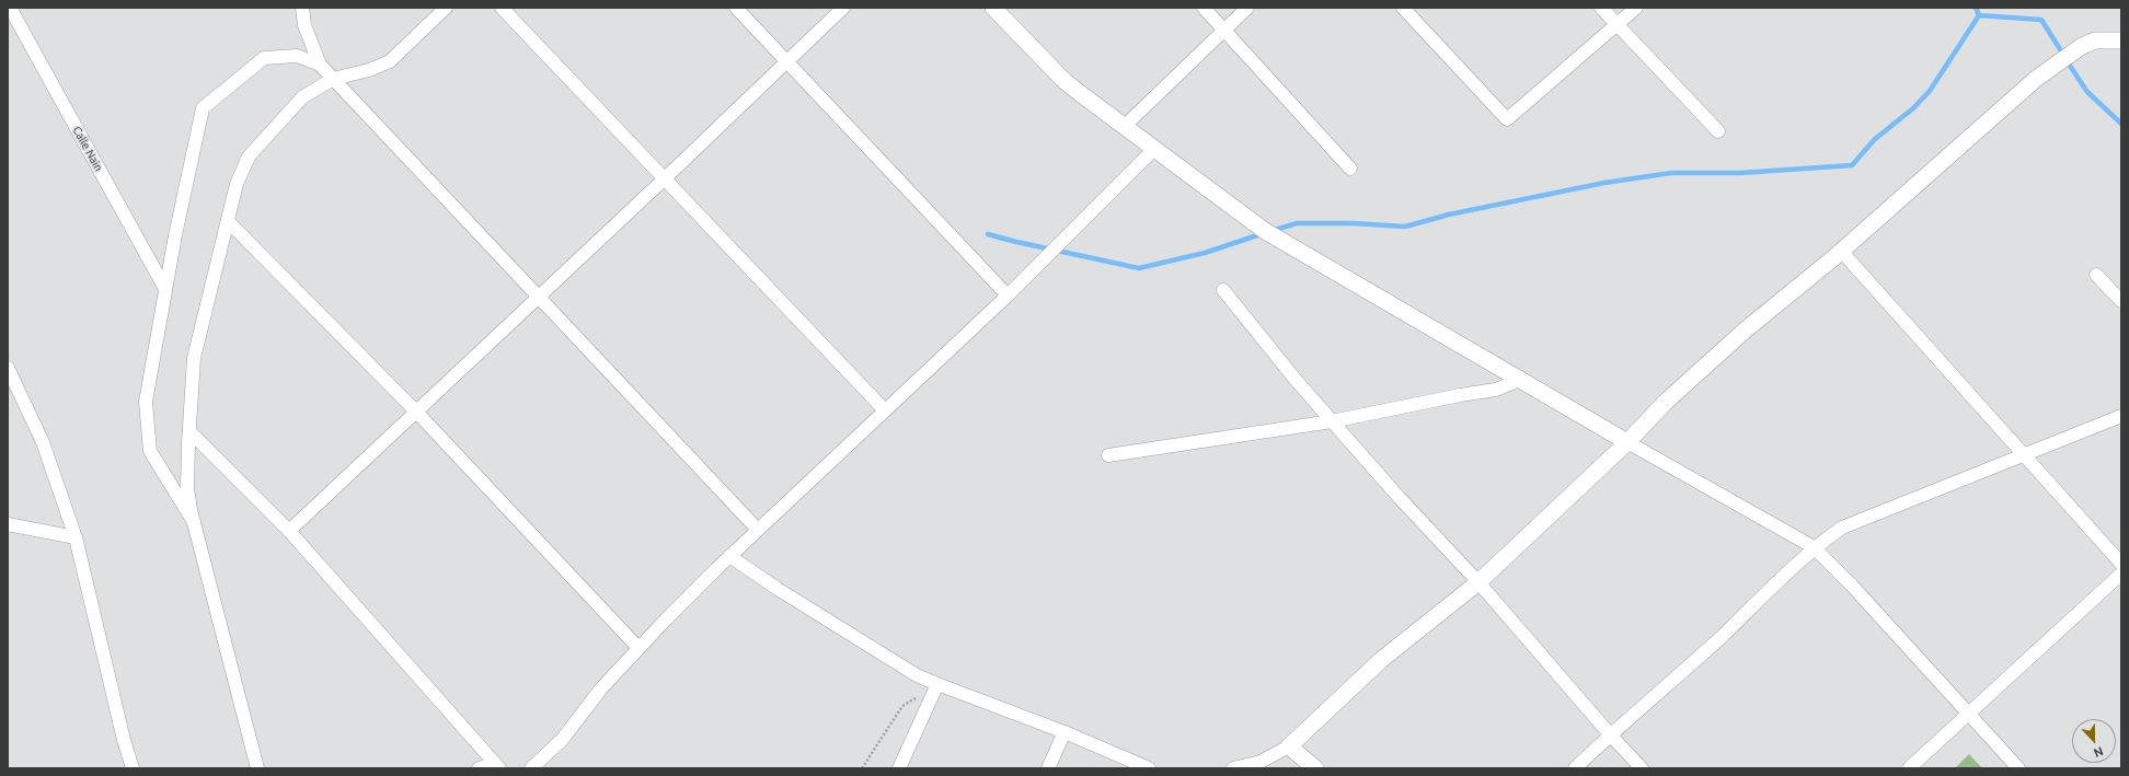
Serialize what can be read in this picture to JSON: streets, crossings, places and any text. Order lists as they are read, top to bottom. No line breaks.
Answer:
{"streets":{"street":["Calle Nain"]},"north":"bottom"}
